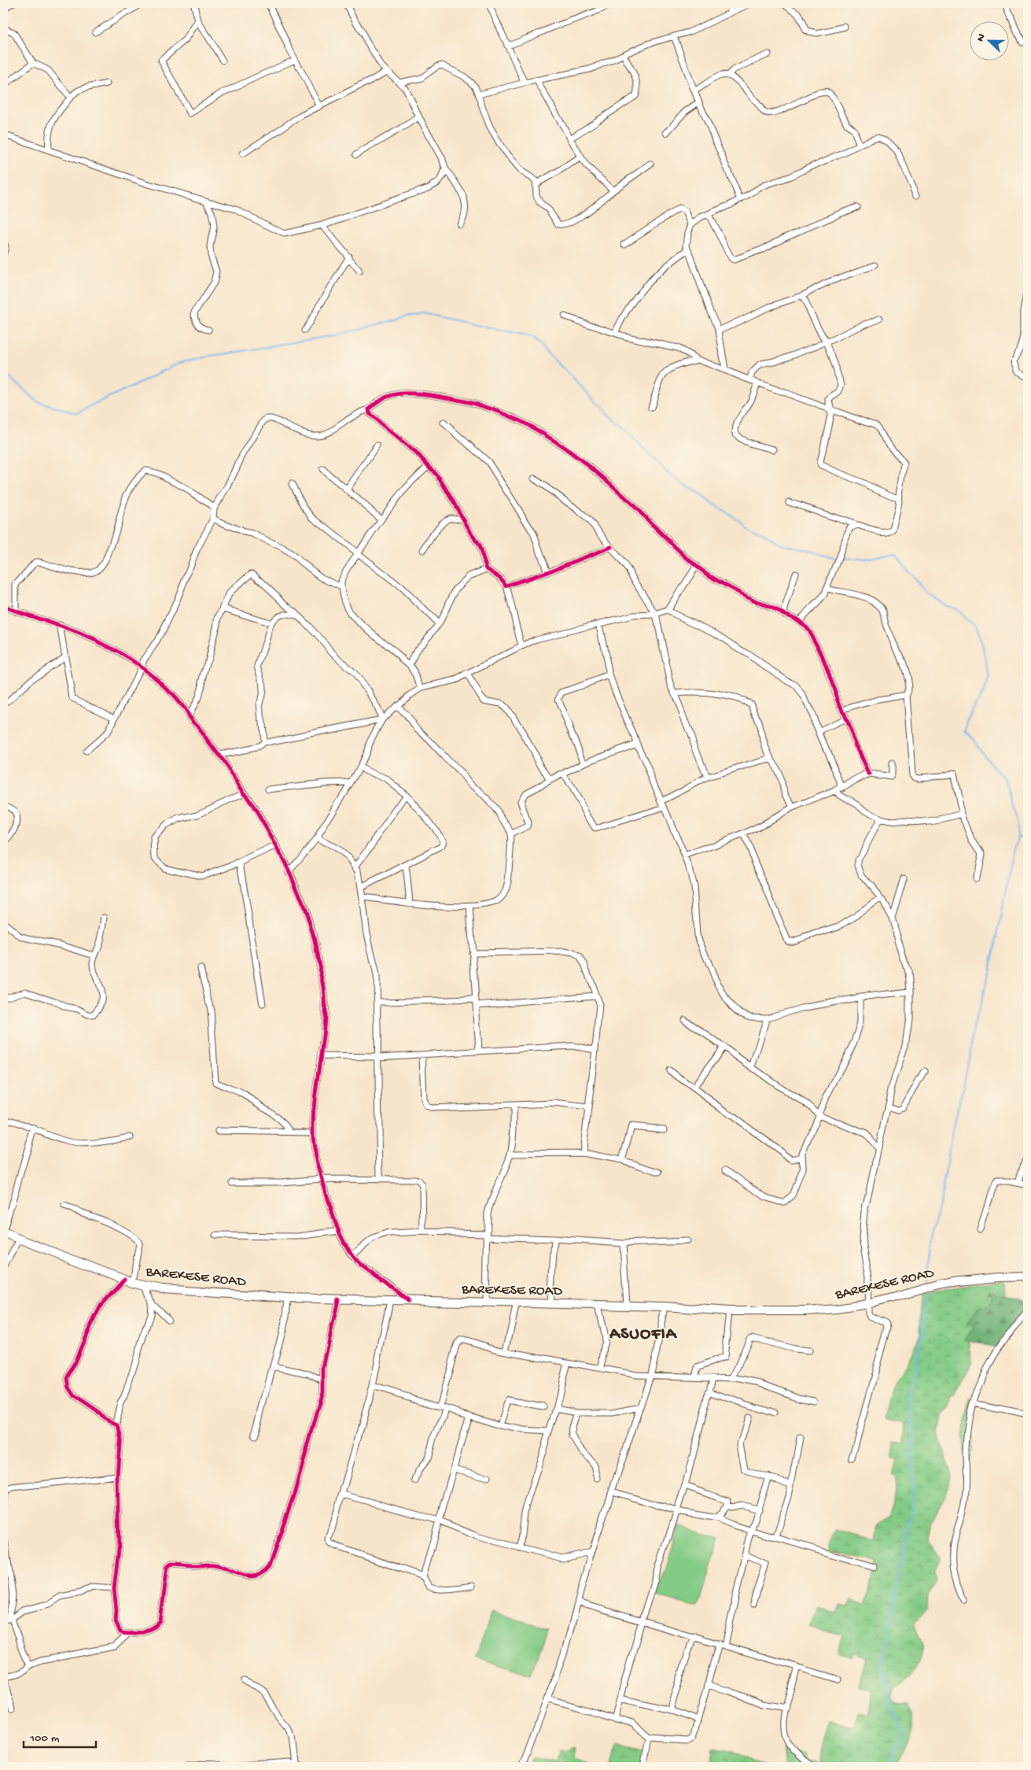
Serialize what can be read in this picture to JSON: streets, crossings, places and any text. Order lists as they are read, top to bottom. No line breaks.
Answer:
{"streets":{"main road":["BAREKESE ROAD"]},"districts":["ASUOFIA"],"scale_bar":"100 m","north":"left"}
